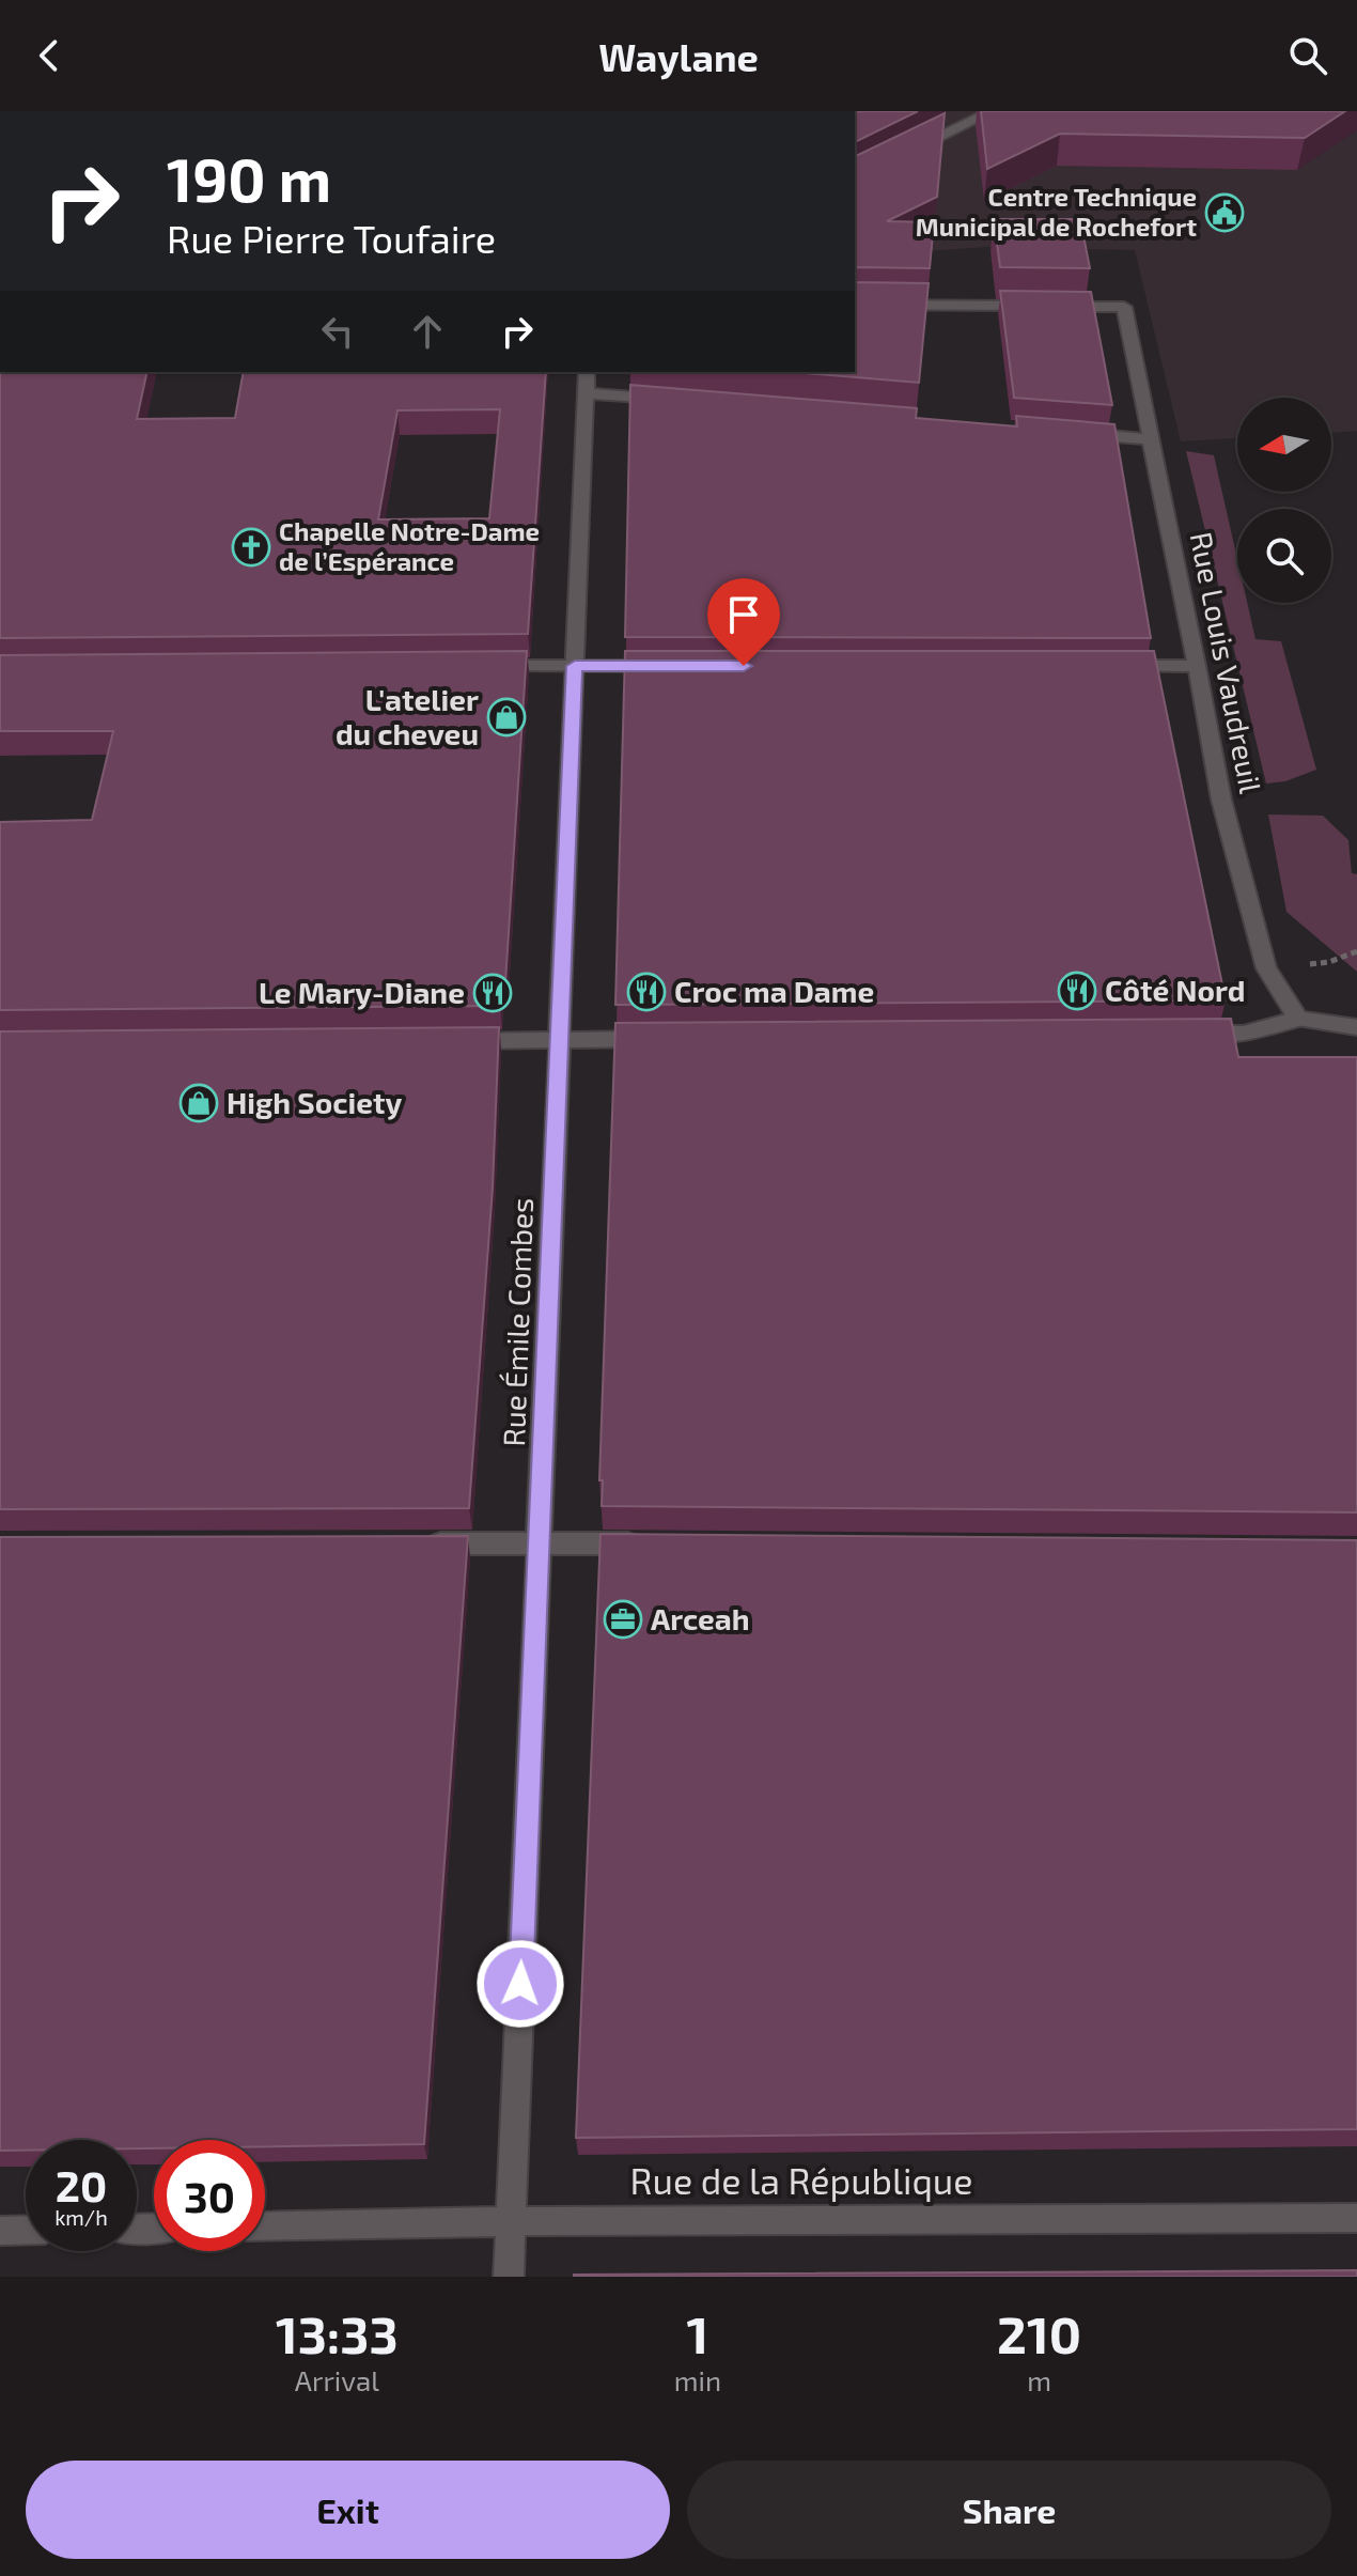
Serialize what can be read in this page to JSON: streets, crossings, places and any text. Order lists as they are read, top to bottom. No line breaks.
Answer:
{"streets":{"street":["Rue Louis Vaudreuil","Rue Émile Combes","Rue de la République"]},"crossings":[["Rue Émile Combes","Rue de la République"]],"places":{"public building":["Centre Technique Municipal de Rochefort"],"church":["Chapelle Notre-Dame de l’Espérance"],"shop":["L'atelier du cheveu","High Society"],"restaurant":["Côté Nord","Croc ma Dame","Le Mary-Diane"],"office":["Arceah"]},"north":"left","page":{"header":"Waylane","turn":["190 m","Rue Pierre Toufaire"],"speed":"20 km/h","limit":"30","eta":["13:33","Arrival","1","min","210","m"],"buttons":["Exit","Share"]}}
